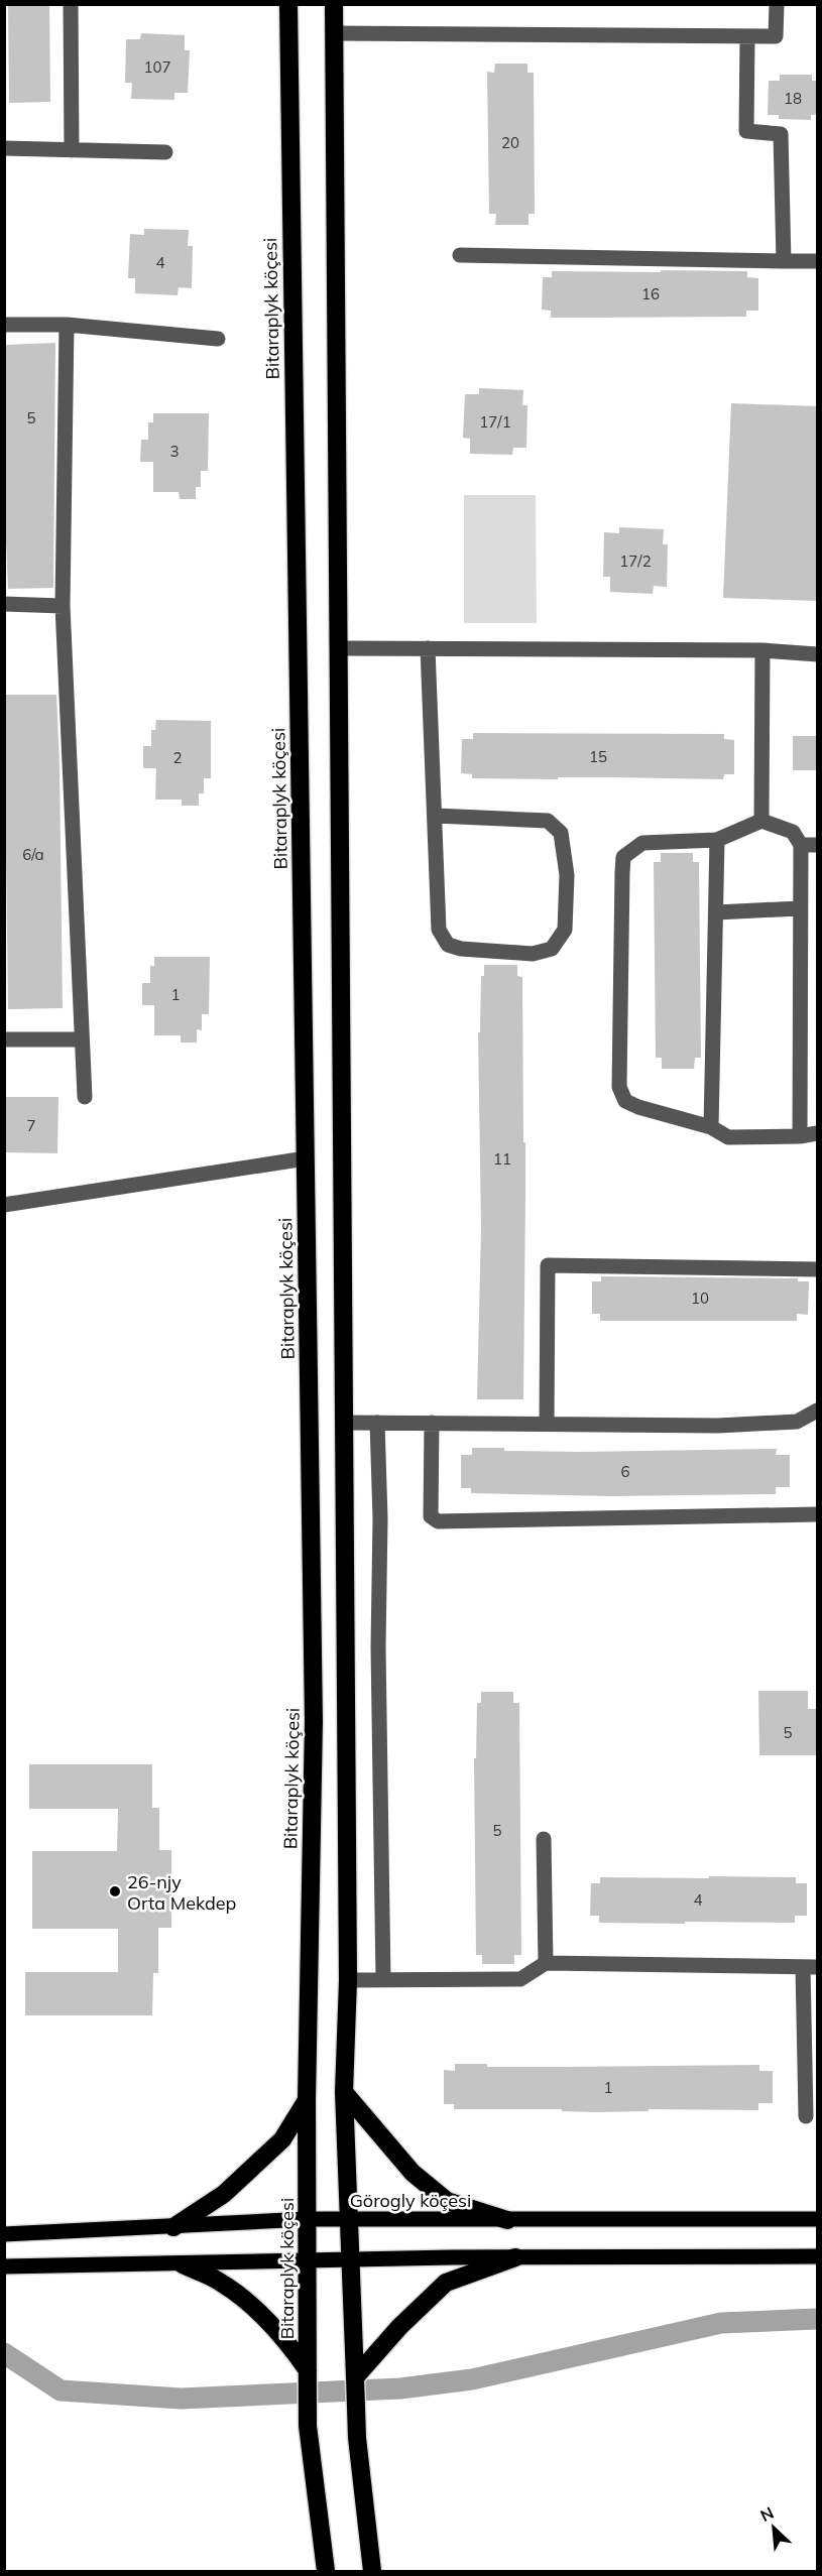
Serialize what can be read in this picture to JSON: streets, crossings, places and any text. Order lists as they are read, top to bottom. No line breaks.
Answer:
{"streets":{"highway":["Bitaraplyk köçesi"],"main road":["Görogly köçesi"]},"crossings":[["Bitaraplyk köçesi","Görogly köçesi"]],"places":["26-njy Orta Mekdep"],"house_numbers":["107","18","20","4","16","5","17/1","3","17/2","15","2","6/а","1","7","11","10","6","5","5","4","1"],"north":"top left"}
